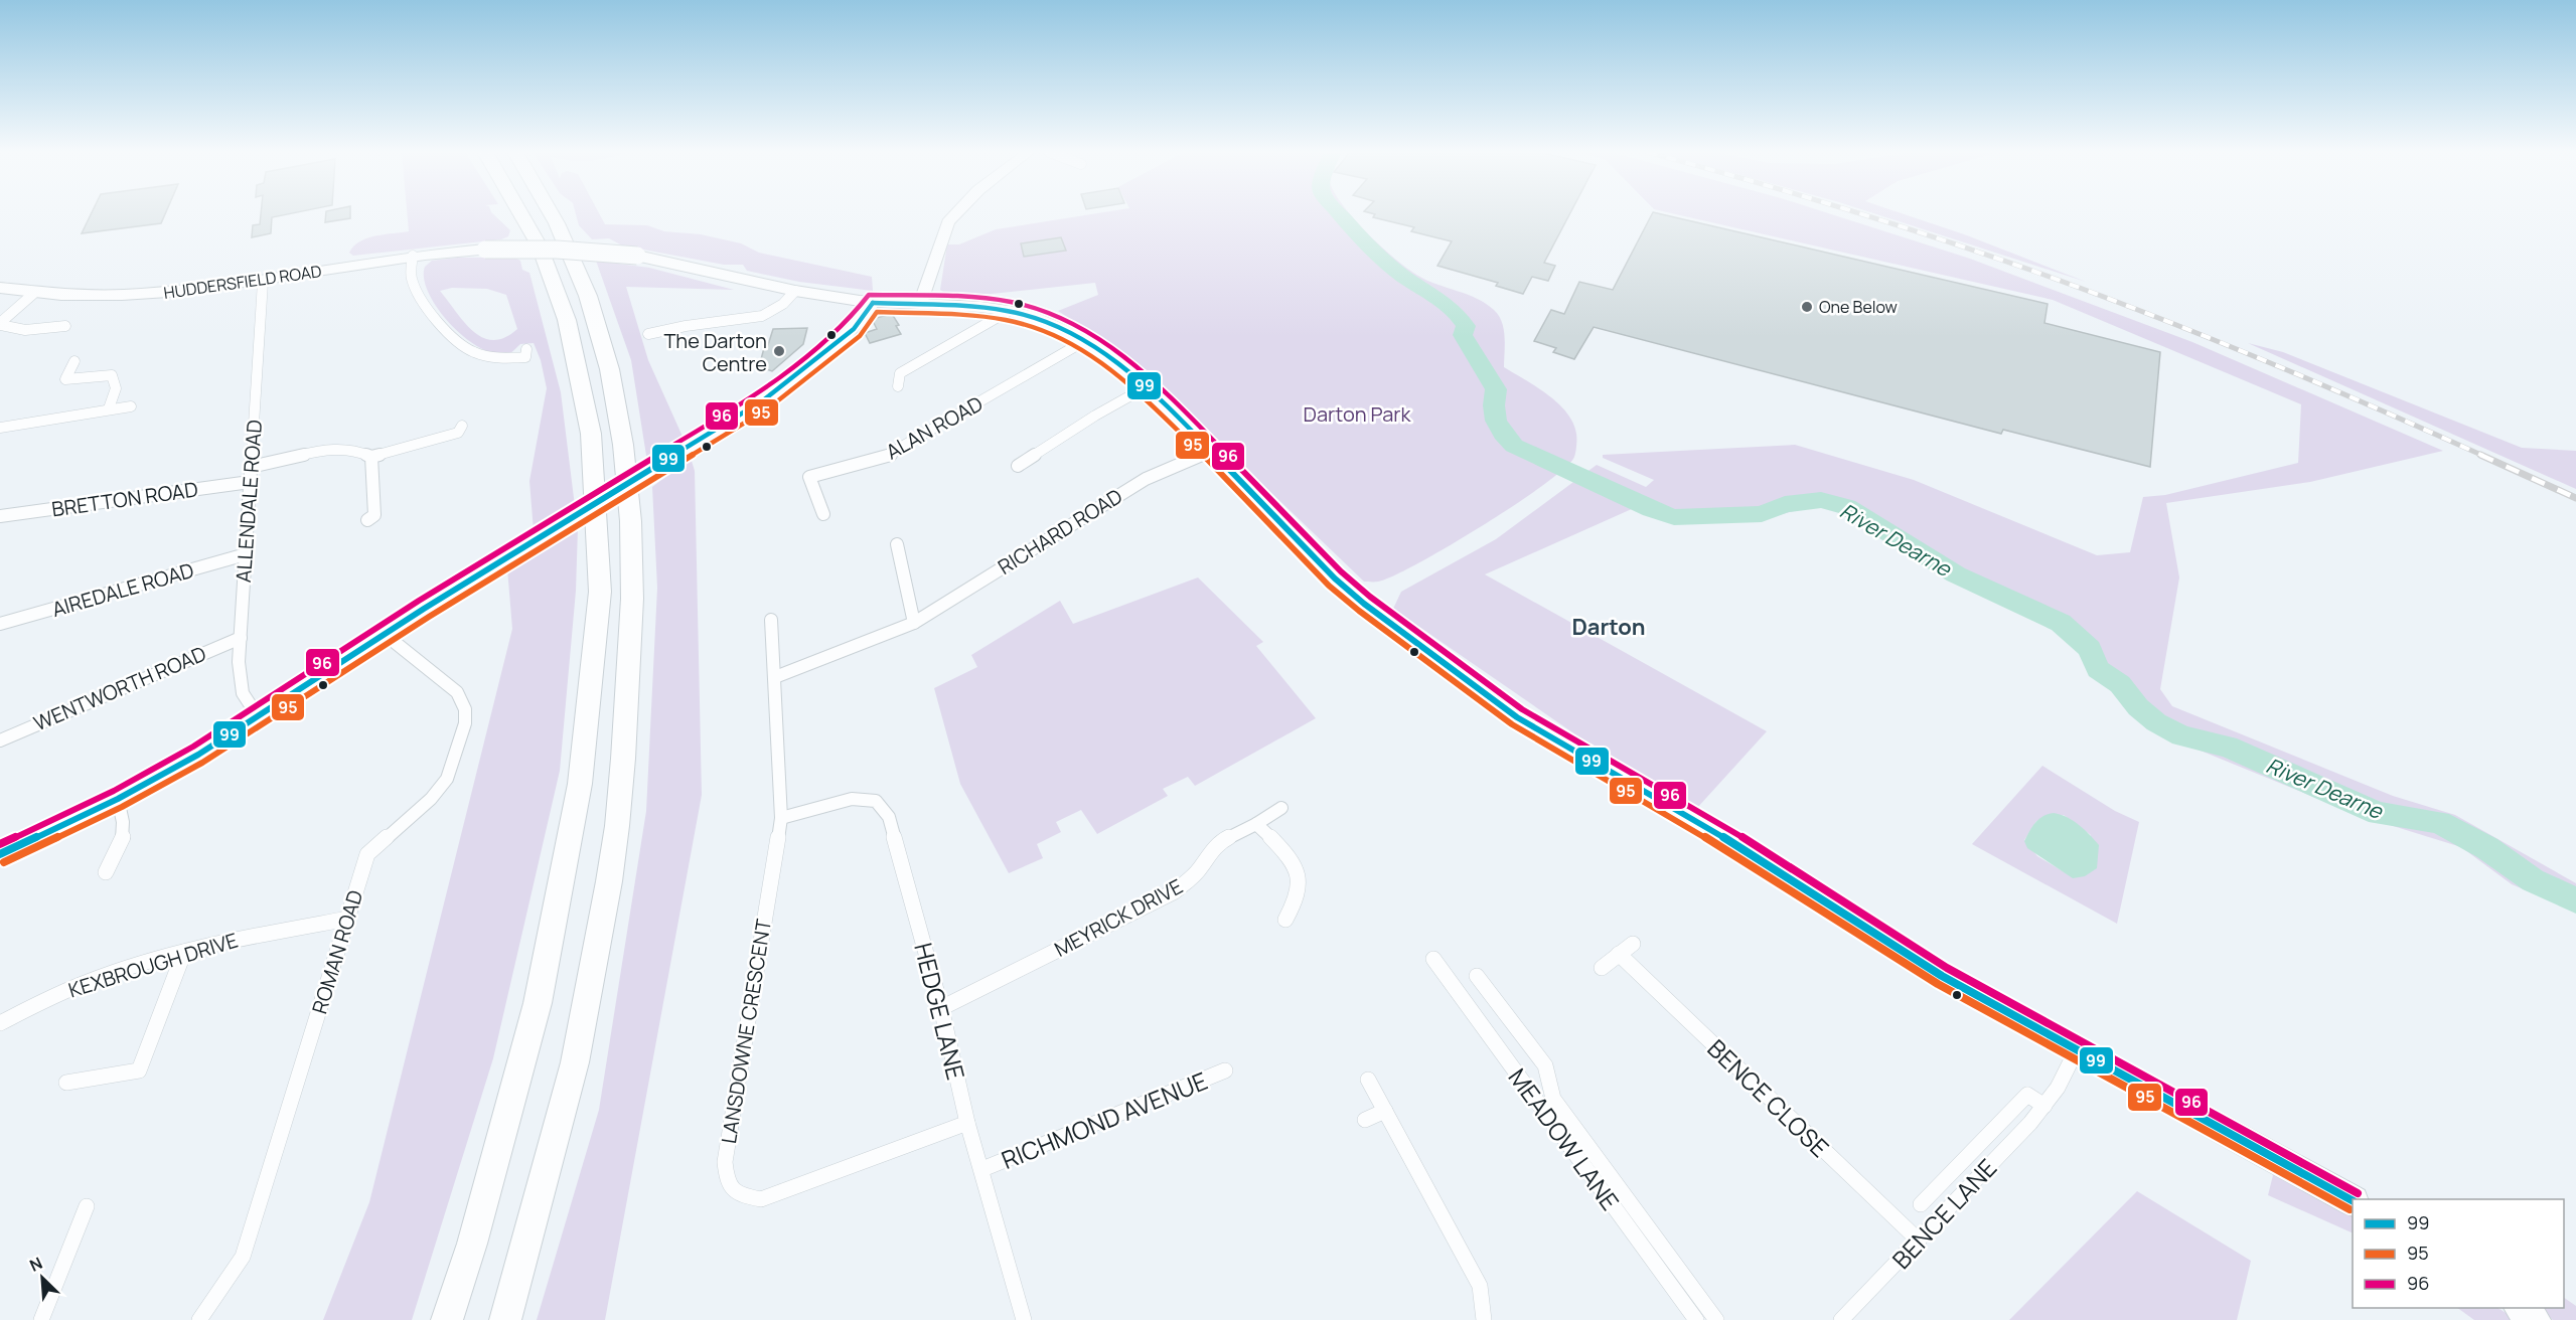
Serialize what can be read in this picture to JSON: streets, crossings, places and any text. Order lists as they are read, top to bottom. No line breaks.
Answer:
{"streets":{"highway":["HUDDERSFIELD ROAD"],"street":["ALAN ROAD","BRETTON ROAD","ALLENDALE ROAD","RICHARD ROAD","AIREDALE ROAD","WENTWORTH ROAD","MEYRICK DRIVE","ROMAN ROAD","KEXBROUGH DRIVE","HEDGE LANE","LANSDOWNE CRESCENT","BENCE CLOSE","RICHMOND AVENUE","MEADOW LANE","BENCE LANE"]},"crossings":[["HUDDERSFIELD ROAD","ALAN ROAD"],["HUDDERSFIELD ROAD","ALLENDALE ROAD"],["HUDDERSFIELD ROAD","RICHARD ROAD"],["HUDDERSFIELD ROAD","BENCE LANE"],["BRETTON ROAD","ALLENDALE ROAD"],["ALLENDALE ROAD","AIREDALE ROAD"],["ALLENDALE ROAD","WENTWORTH ROAD"],["RICHARD ROAD","LANSDOWNE CRESCENT"],["MEYRICK DRIVE","HEDGE LANE"],["ROMAN ROAD","KEXBROUGH DRIVE"],["HEDGE LANE","LANSDOWNE CRESCENT"],["HEDGE LANE","RICHMOND AVENUE"],["BENCE CLOSE","BENCE LANE"]],"districts":["Darton"],"water":["River Dearne"],"parks":["Darton Park"],"places":["One Below","The Darton Centre"],"lines":["transit line 96","transit line 99","transit line 95"],"legend":["99","95","96"],"north":"top left"}
